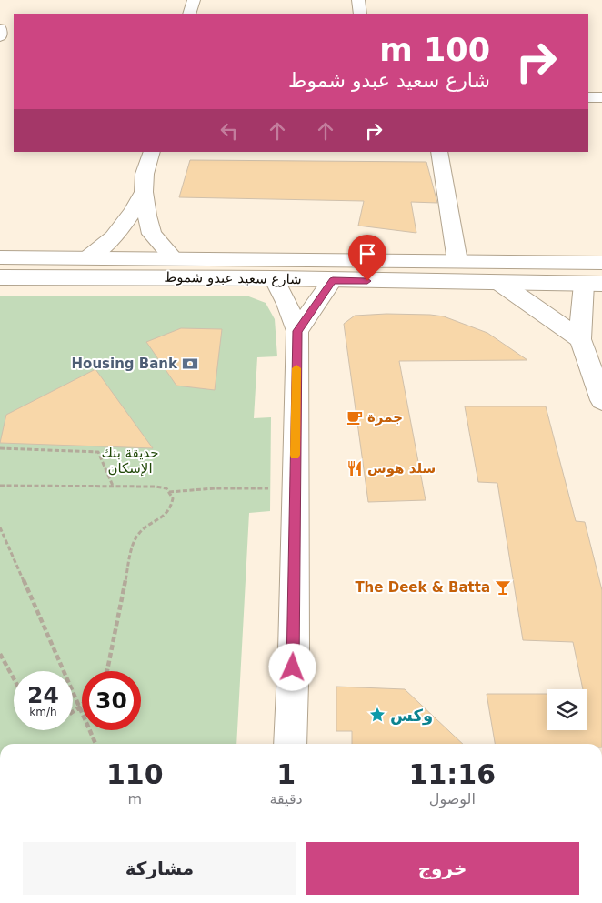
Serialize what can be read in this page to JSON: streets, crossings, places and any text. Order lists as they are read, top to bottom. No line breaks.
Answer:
{"streets":{"street":["شارع سعيد عبدو شموط"]},"parks":["حديقة بنك الإسكان"],"places":{"bank":["Housing Bank"],"cafe":["جمرة"],"restaurant":["سلد هوس"],"bar":["The Deek & Batta"],"place":["وكس"]},"page":{"turn":["100 m","شارع سعيد عبدو شموط"],"speed":"24 km/h","limit":"30","eta":["11:16","الوصول","1","دقيقة","110","m"],"buttons":["خروج","مشاركة"]}}
